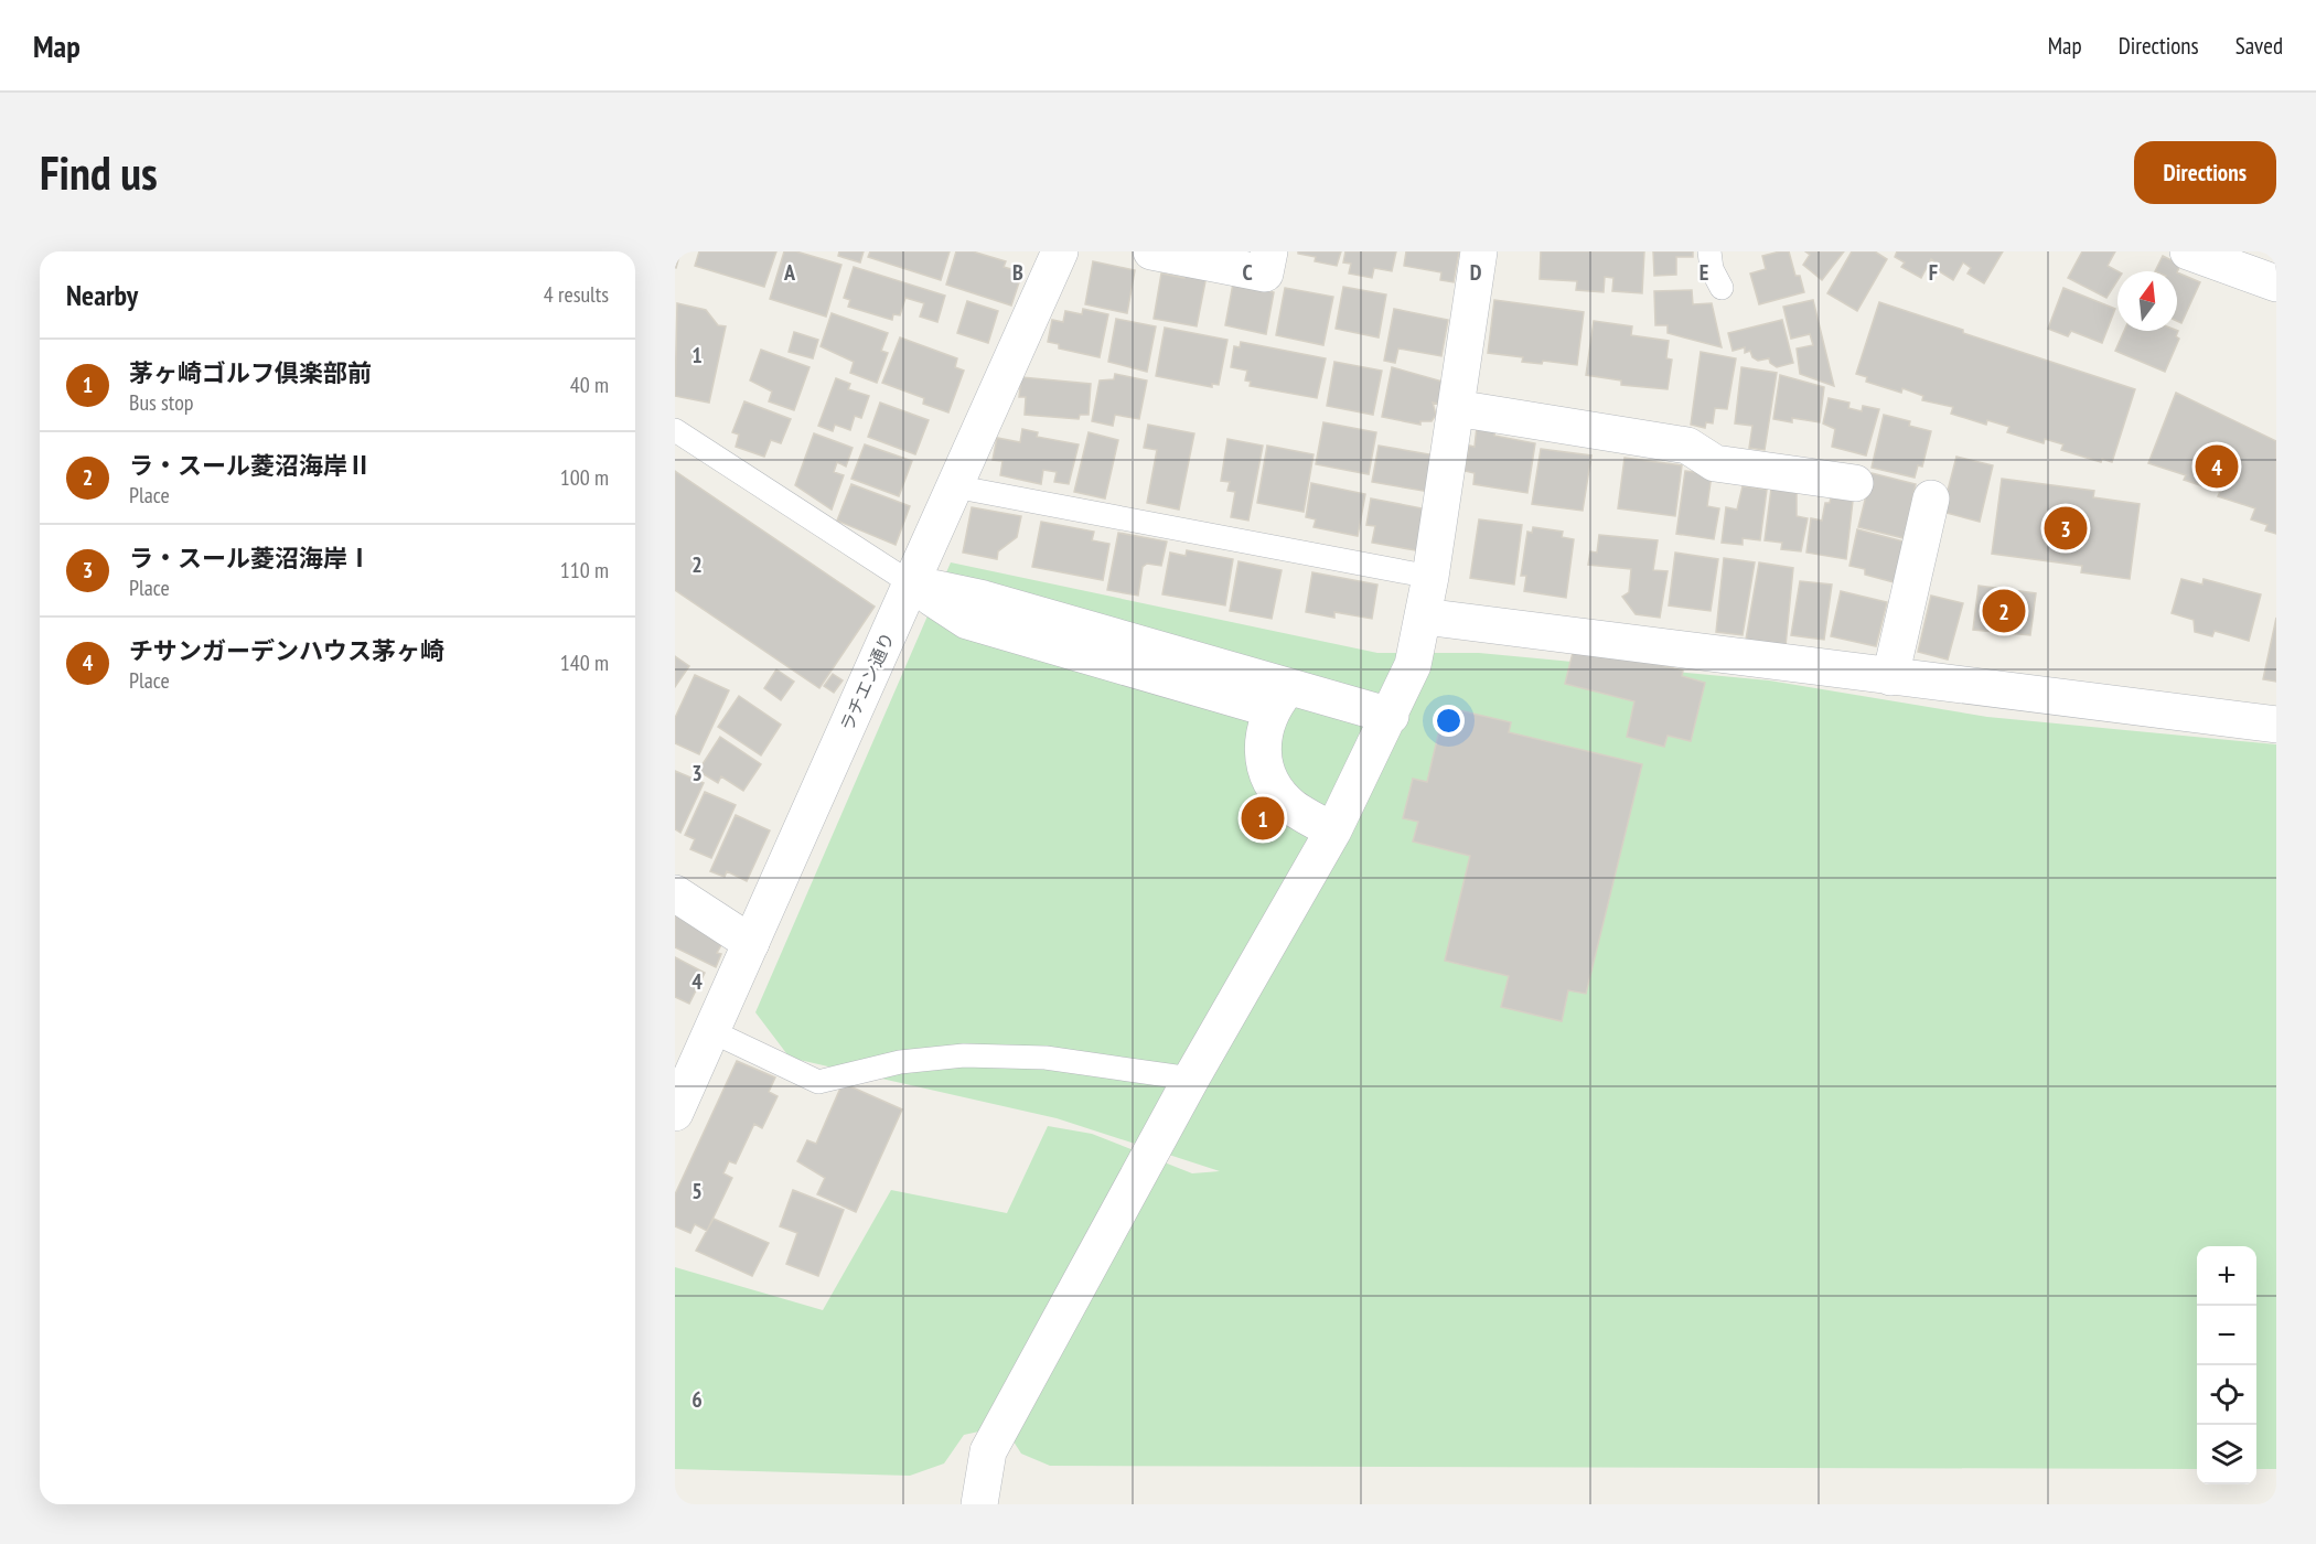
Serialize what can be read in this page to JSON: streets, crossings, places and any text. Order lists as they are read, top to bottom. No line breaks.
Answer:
{"streets":{"street":["ラチエン通り"]},"north":"top","page":{"header":"Map","nav":["Map","Directions","Saved"],"buttons":"Directions","title":"Find us","heading":["Nearby","4 results"],"list":[{"mark":"1","name":"茅ヶ崎ゴルフ倶楽部前","note":"Bus stop","value":"40 m"},{"mark":"2","name":"ラ・スール菱沼海岸Ⅱ","note":"Place","value":"100 m"},{"mark":"3","name":"ラ・スール菱沼海岸Ⅰ","note":"Place","value":"110 m"},{"mark":"4","name":"チサンガーデンハウス茅ヶ崎","note":"Place","value":"140 m"}],"pins":["4","3","2","1"],"map_buttons":["+","−"]},"grid":{"columns":["A","B","C","D","E","F"],"rows":["1","2","3","4","5","6"]}}
